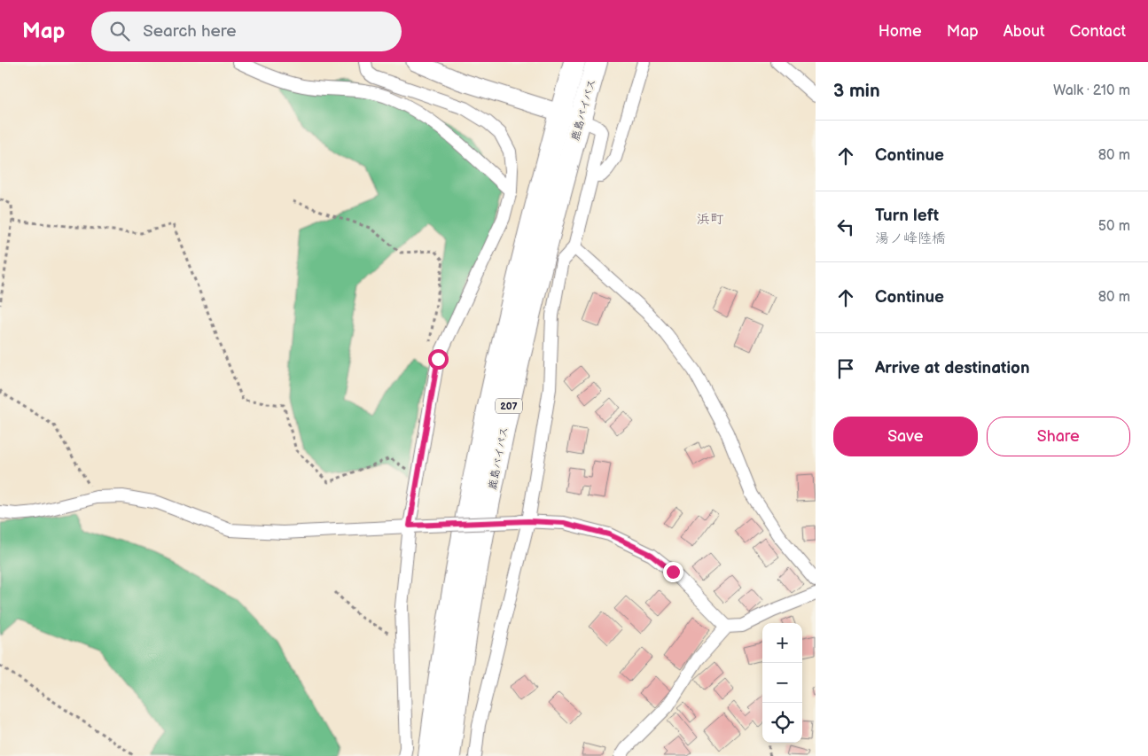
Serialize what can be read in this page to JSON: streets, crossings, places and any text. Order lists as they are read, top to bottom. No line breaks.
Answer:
{"streets":{"highway":["鹿島バイパス","207"]},"districts":["浜町"],"page":{"header":"Map","search":"Search here","nav":["Home","Map","About","Contact"],"heading":["3 min","Walk · 210 m"],"list":[["Continue","80 m"],["Turn left","湯ノ峰陸橋","50 m"],["Continue","80 m"],"Arrive at destination"],"buttons":["Save","Share"],"map_buttons":["+","−"]}}
